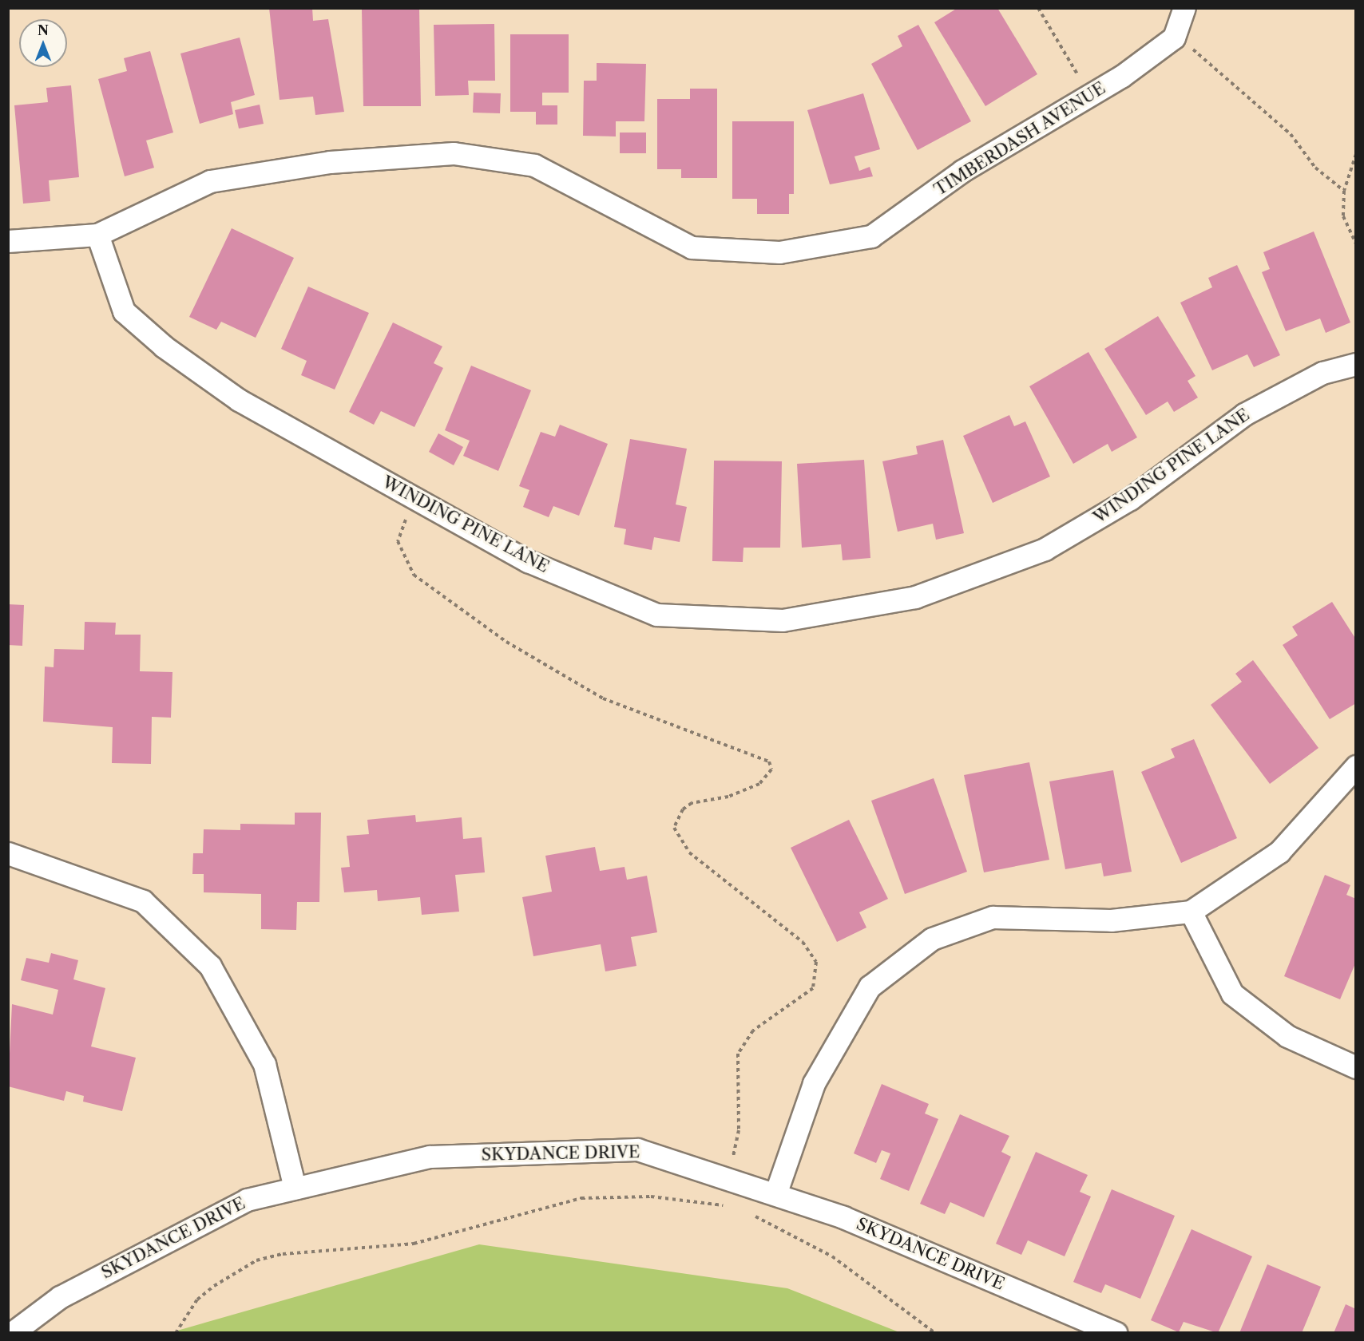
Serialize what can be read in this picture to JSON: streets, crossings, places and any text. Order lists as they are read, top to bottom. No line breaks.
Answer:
{"streets":{"street":["TIMBERDASH AVENUE","WINDING PINE LANE","SKYDANCE DRIVE"]},"crossings":[["TIMBERDASH AVENUE","WINDING PINE LANE"]],"north":"top"}
